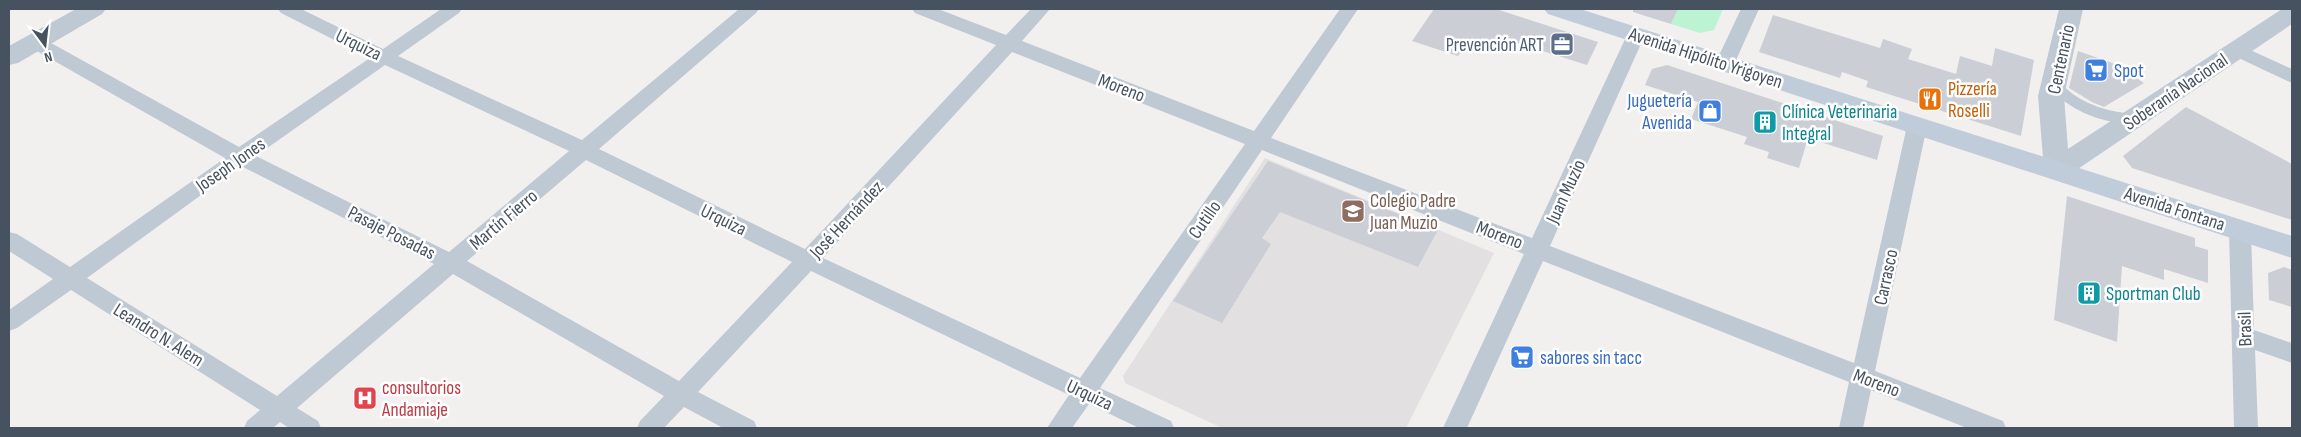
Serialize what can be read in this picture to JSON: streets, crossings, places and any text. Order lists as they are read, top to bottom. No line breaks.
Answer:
{"streets":{"main road":["Avenida Hipólito Yrigoyen","Avenida Fontana"],"street":["Urquiza","Centenario","Moreno","Soberanía Nacional","Joseph Jones","Juan Muzio","Martín Fierro","José Hernández","Cutillo","Pasaje Posadas","Carrasco","Brasil","Leandro N. Alem"]},"crossings":[["Urquiza","Joseph Jones"],["Urquiza","Martín Fierro"],["Urquiza","José Hernández"],["Urquiza","Cutillo"],["Avenida Hipólito Yrigoyen","Centenario"],["Avenida Hipólito Yrigoyen","Soberanía Nacional"],["Avenida Hipólito Yrigoyen","Juan Muzio"],["Avenida Hipólito Yrigoyen","Avenida Fontana"],["Avenida Hipólito Yrigoyen","Carrasco"],["Centenario","Soberanía Nacional"],["Centenario","Avenida Fontana"],["Moreno","Juan Muzio"],["Moreno","José Hernández"],["Moreno","Cutillo"],["Moreno","Carrasco"],["Soberanía Nacional","Avenida Fontana"],["Joseph Jones","Pasaje Posadas"],["Joseph Jones","Leandro N. Alem"],["Avenida Fontana","Brasil"],["Martín Fierro","Pasaje Posadas"],["Martín Fierro","Leandro N. Alem"],["José Hernández","Pasaje Posadas"]],"places":{"office":["Prevención ART"],"supermarket":["Spot","sabores sin tacc"],"restaurant":["Pizzería Roselli"],"shop":["Juguetería Avenida"],"building":["Clínica Veterinaria Integral","Sportman Club"],"school or university":["Colegio Padre Juan Muzio"],"hospital":["consultorios Andamiaje"]},"north":"bottom"}
